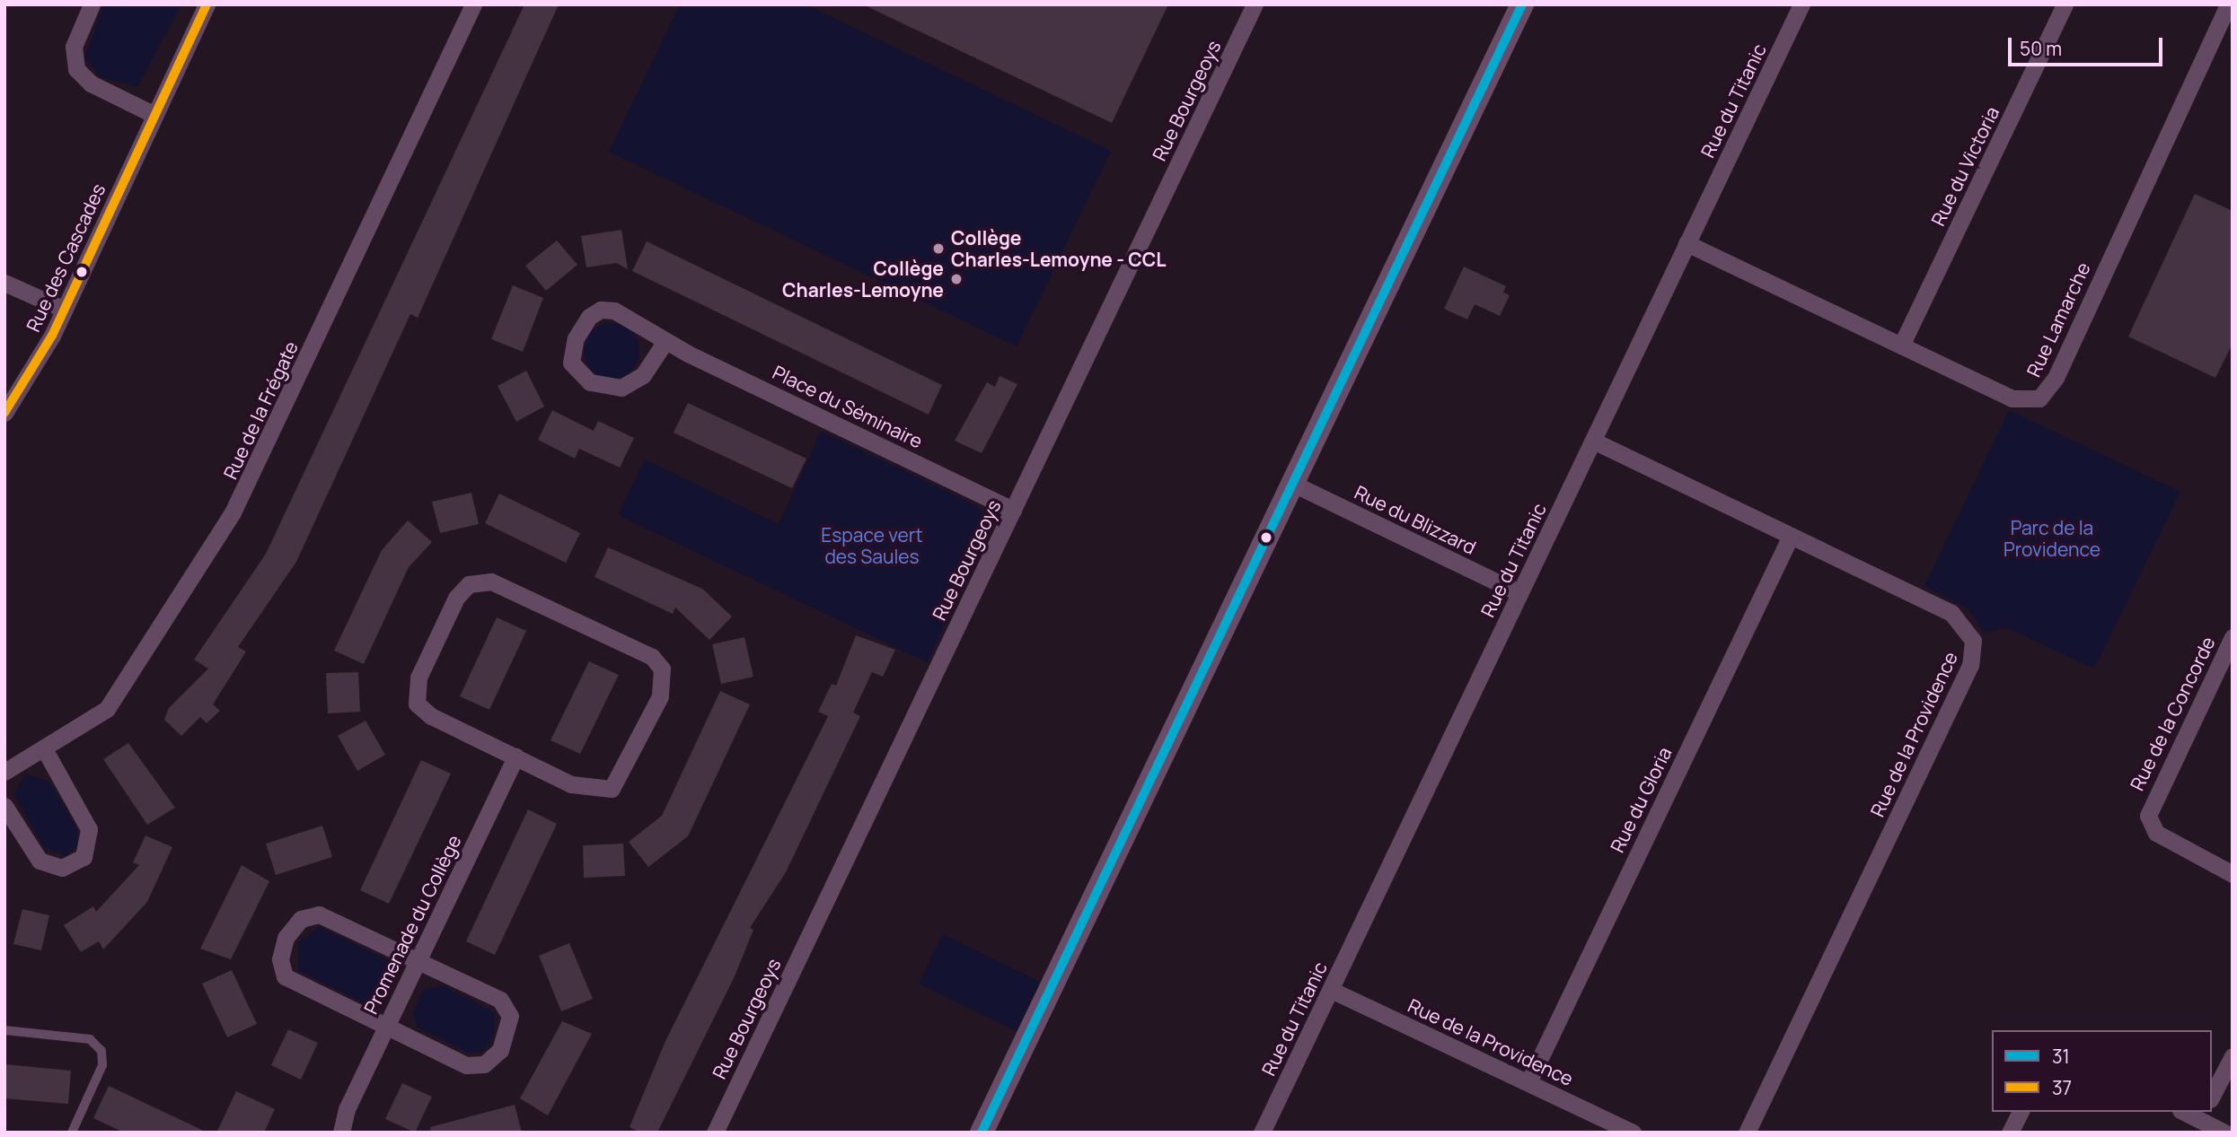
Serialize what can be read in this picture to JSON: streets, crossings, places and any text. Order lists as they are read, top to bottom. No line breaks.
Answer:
{"streets":{"street":["Rue Bourgeoys","Rue du Titanic","Rue du Victoria","Rue des Cascades","Rue Lamarche","Place du Séminaire","Rue de la Frégate","Rue du Blizzard","Rue de la Concorde","Rue de la Providence","Rue du Gloria","Promenade du Collège"]},"crossings":[["Rue Bourgeoys","Place du Séminaire"],["Rue du Titanic","Rue Lamarche"],["Rue du Titanic","Rue du Blizzard"],["Rue du Titanic","Rue de la Providence"],["Rue du Victoria","Rue Lamarche"],["Rue de la Providence","Rue du Gloria"]],"parks":["Parc de la Providence","Espace vert des Saules"],"places":["Collège Charles-Lemoyne - CCL","Collège Charles-Lemoyne"],"lines":["transit line 31","transit line 37"],"legend":["31","37"],"scale_bar":"50 m"}
